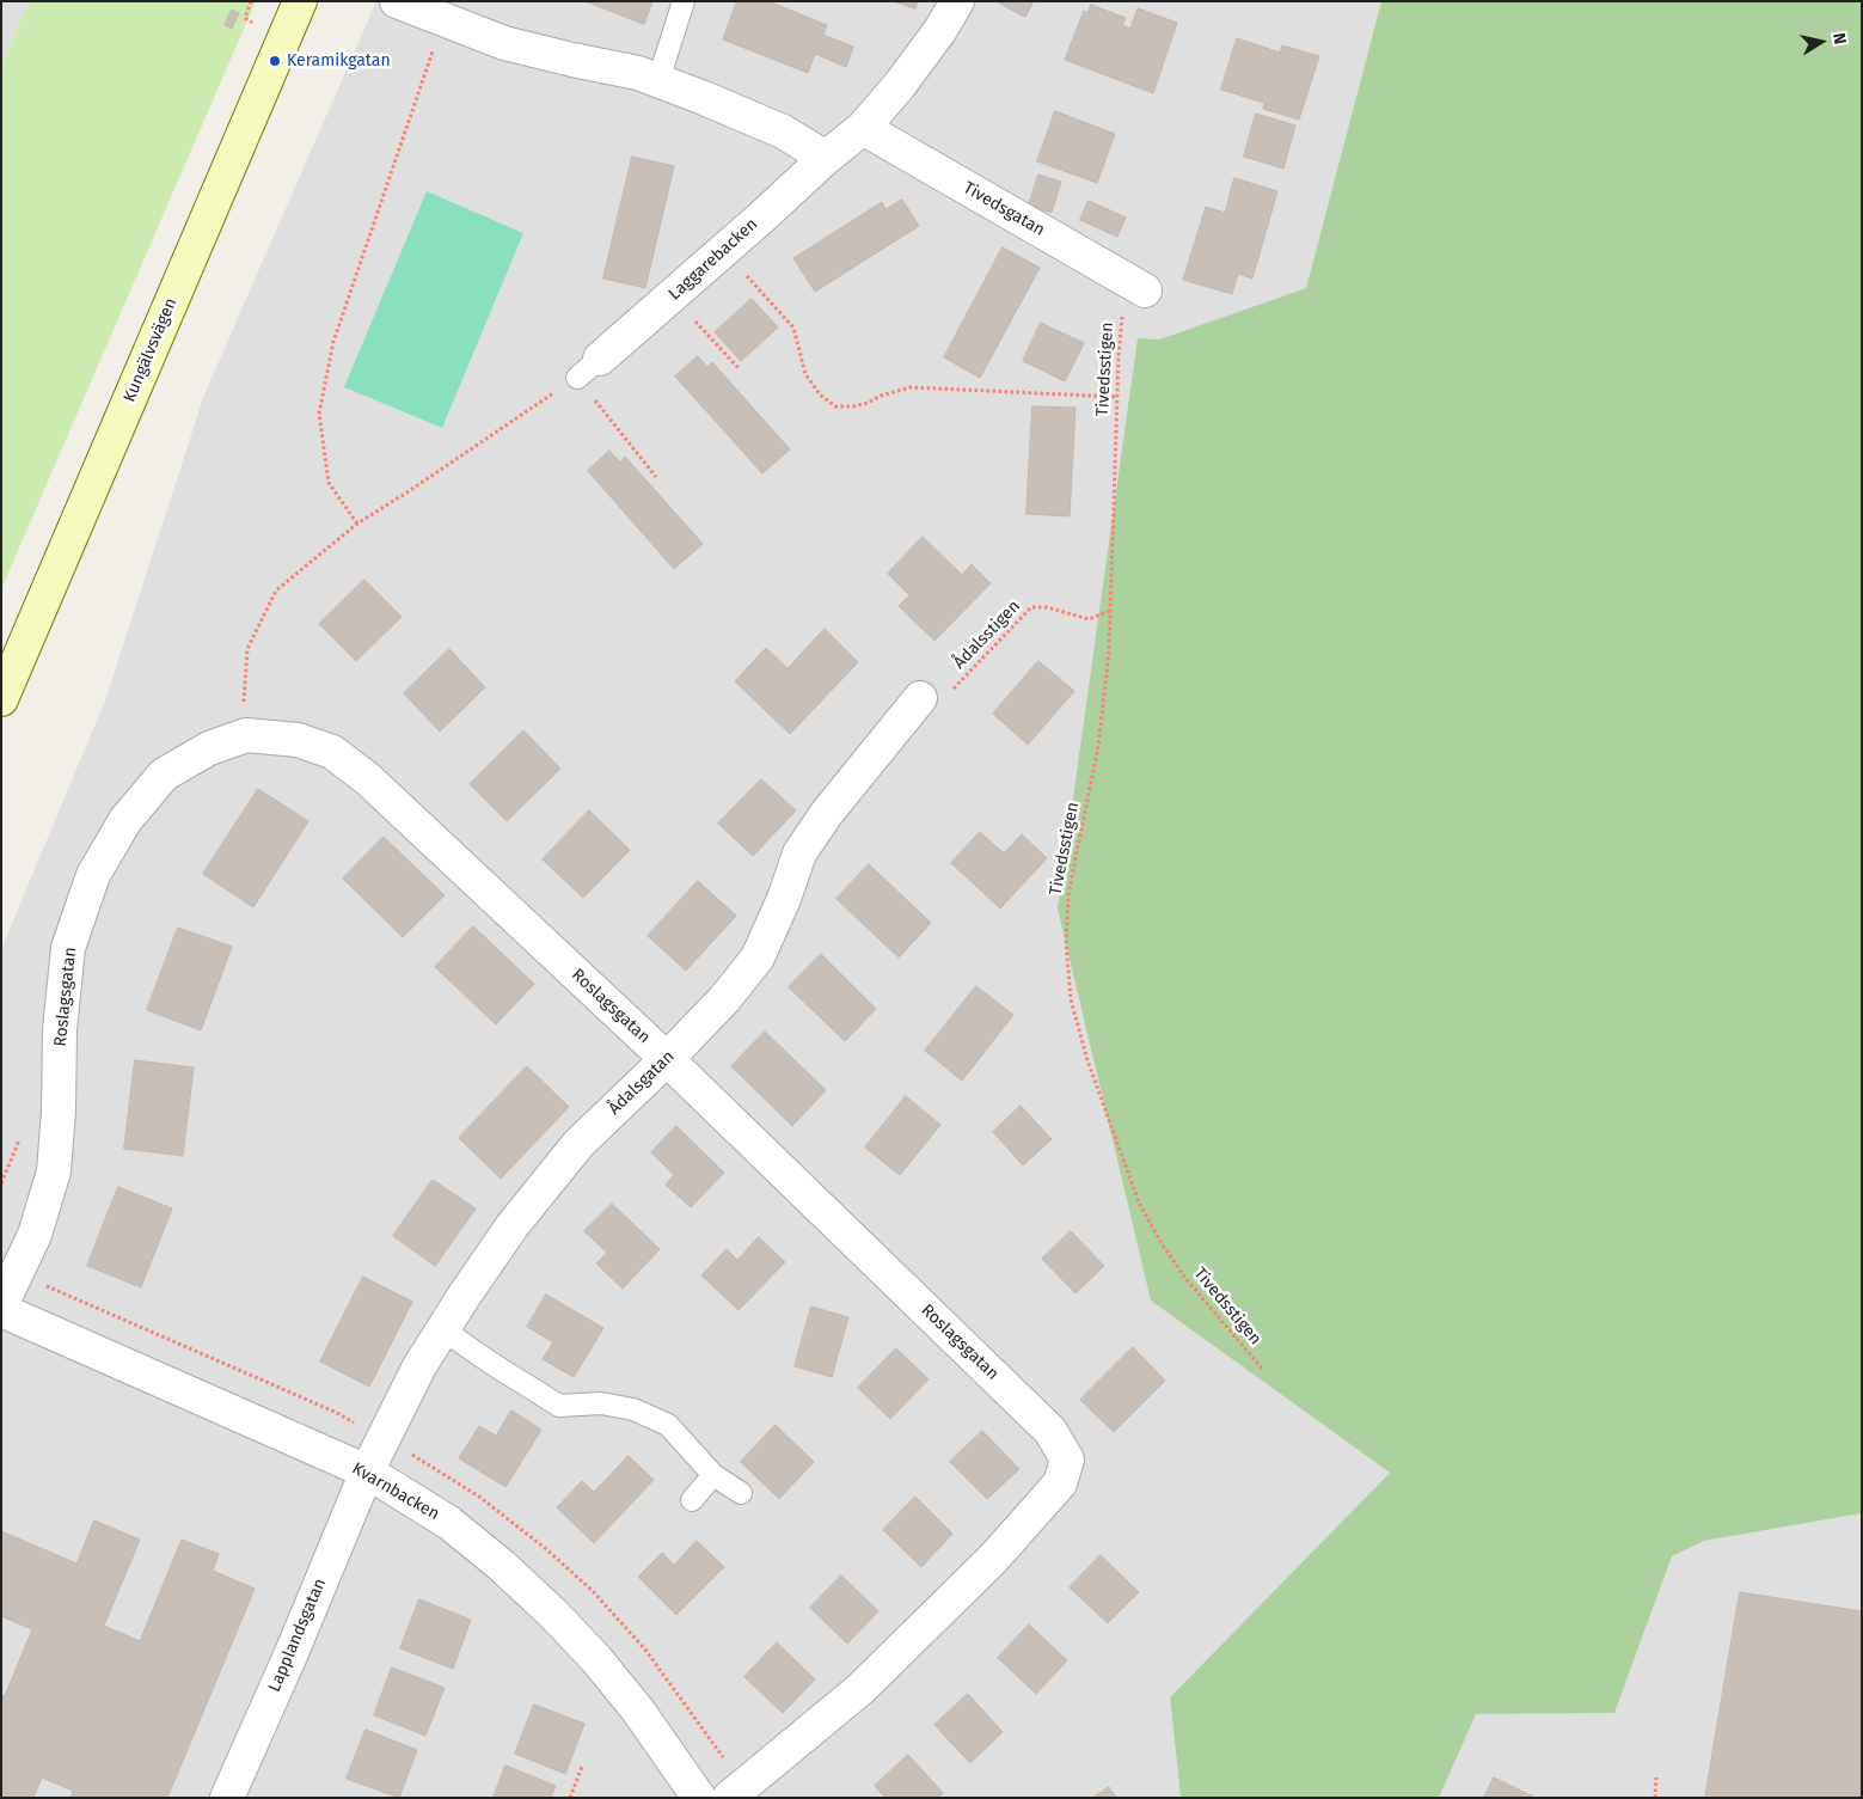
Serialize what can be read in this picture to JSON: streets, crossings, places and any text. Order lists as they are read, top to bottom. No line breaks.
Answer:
{"streets":{"main road":["Kungälvsvägen"],"street":["Tivedsgatan","Laggarebacken","Roslagsgatan","Ådalsgatan","Kvarnbacken","Lapplandsgatan"],"path":["Tivedsstigen","Ådalsstigen"]},"crossings":[["Tivedsgatan","Laggarebacken"],["Tivedsgatan","Tivedsstigen"],["Tivedsstigen","Ådalsstigen"],["Ådalsstigen","Ådalsgatan"],["Roslagsgatan","Ådalsgatan"],["Ådalsgatan","Kvarnbacken"],["Ådalsgatan","Lapplandsgatan"],["Kvarnbacken","Lapplandsgatan"]],"places":["Keramikgatan"],"north":"right"}
